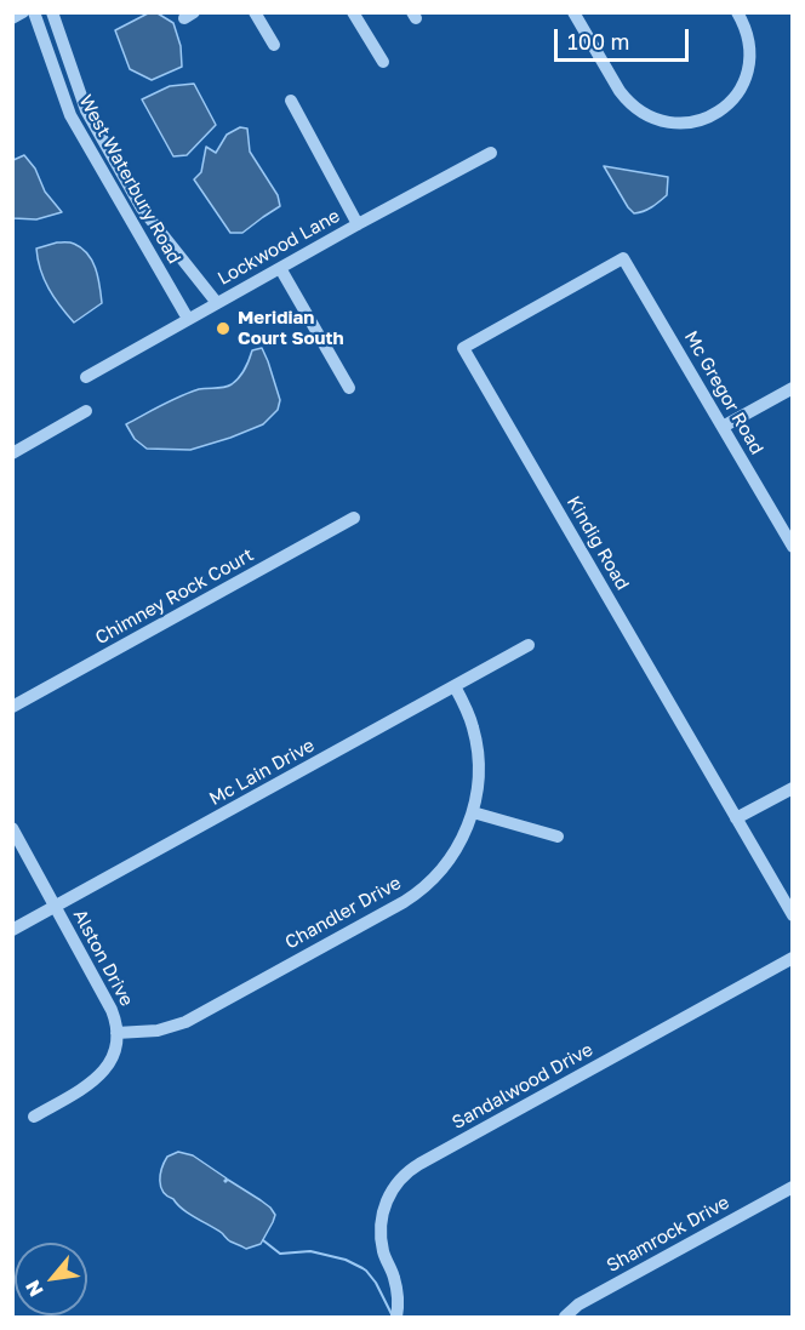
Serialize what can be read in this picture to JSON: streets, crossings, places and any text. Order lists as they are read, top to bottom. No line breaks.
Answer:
{"streets":{"street":["West Waterbury Road","Lockwood Lane","Mc Gregor Road","Kindig Road","Chimney Rock Court","Mc Lain Drive","Chandler Drive","Alston Drive","Sandalwood Drive","Shamrock Drive"]},"crossings":[["West Waterbury Road","Lockwood Lane"],["Mc Gregor Road","Kindig Road"],["Mc Lain Drive","Chandler Drive"],["Mc Lain Drive","Alston Drive"],["Chandler Drive","Alston Drive"]],"places":["Meridian Court South"],"scale_bar":"100 m","north":"bottom left"}
